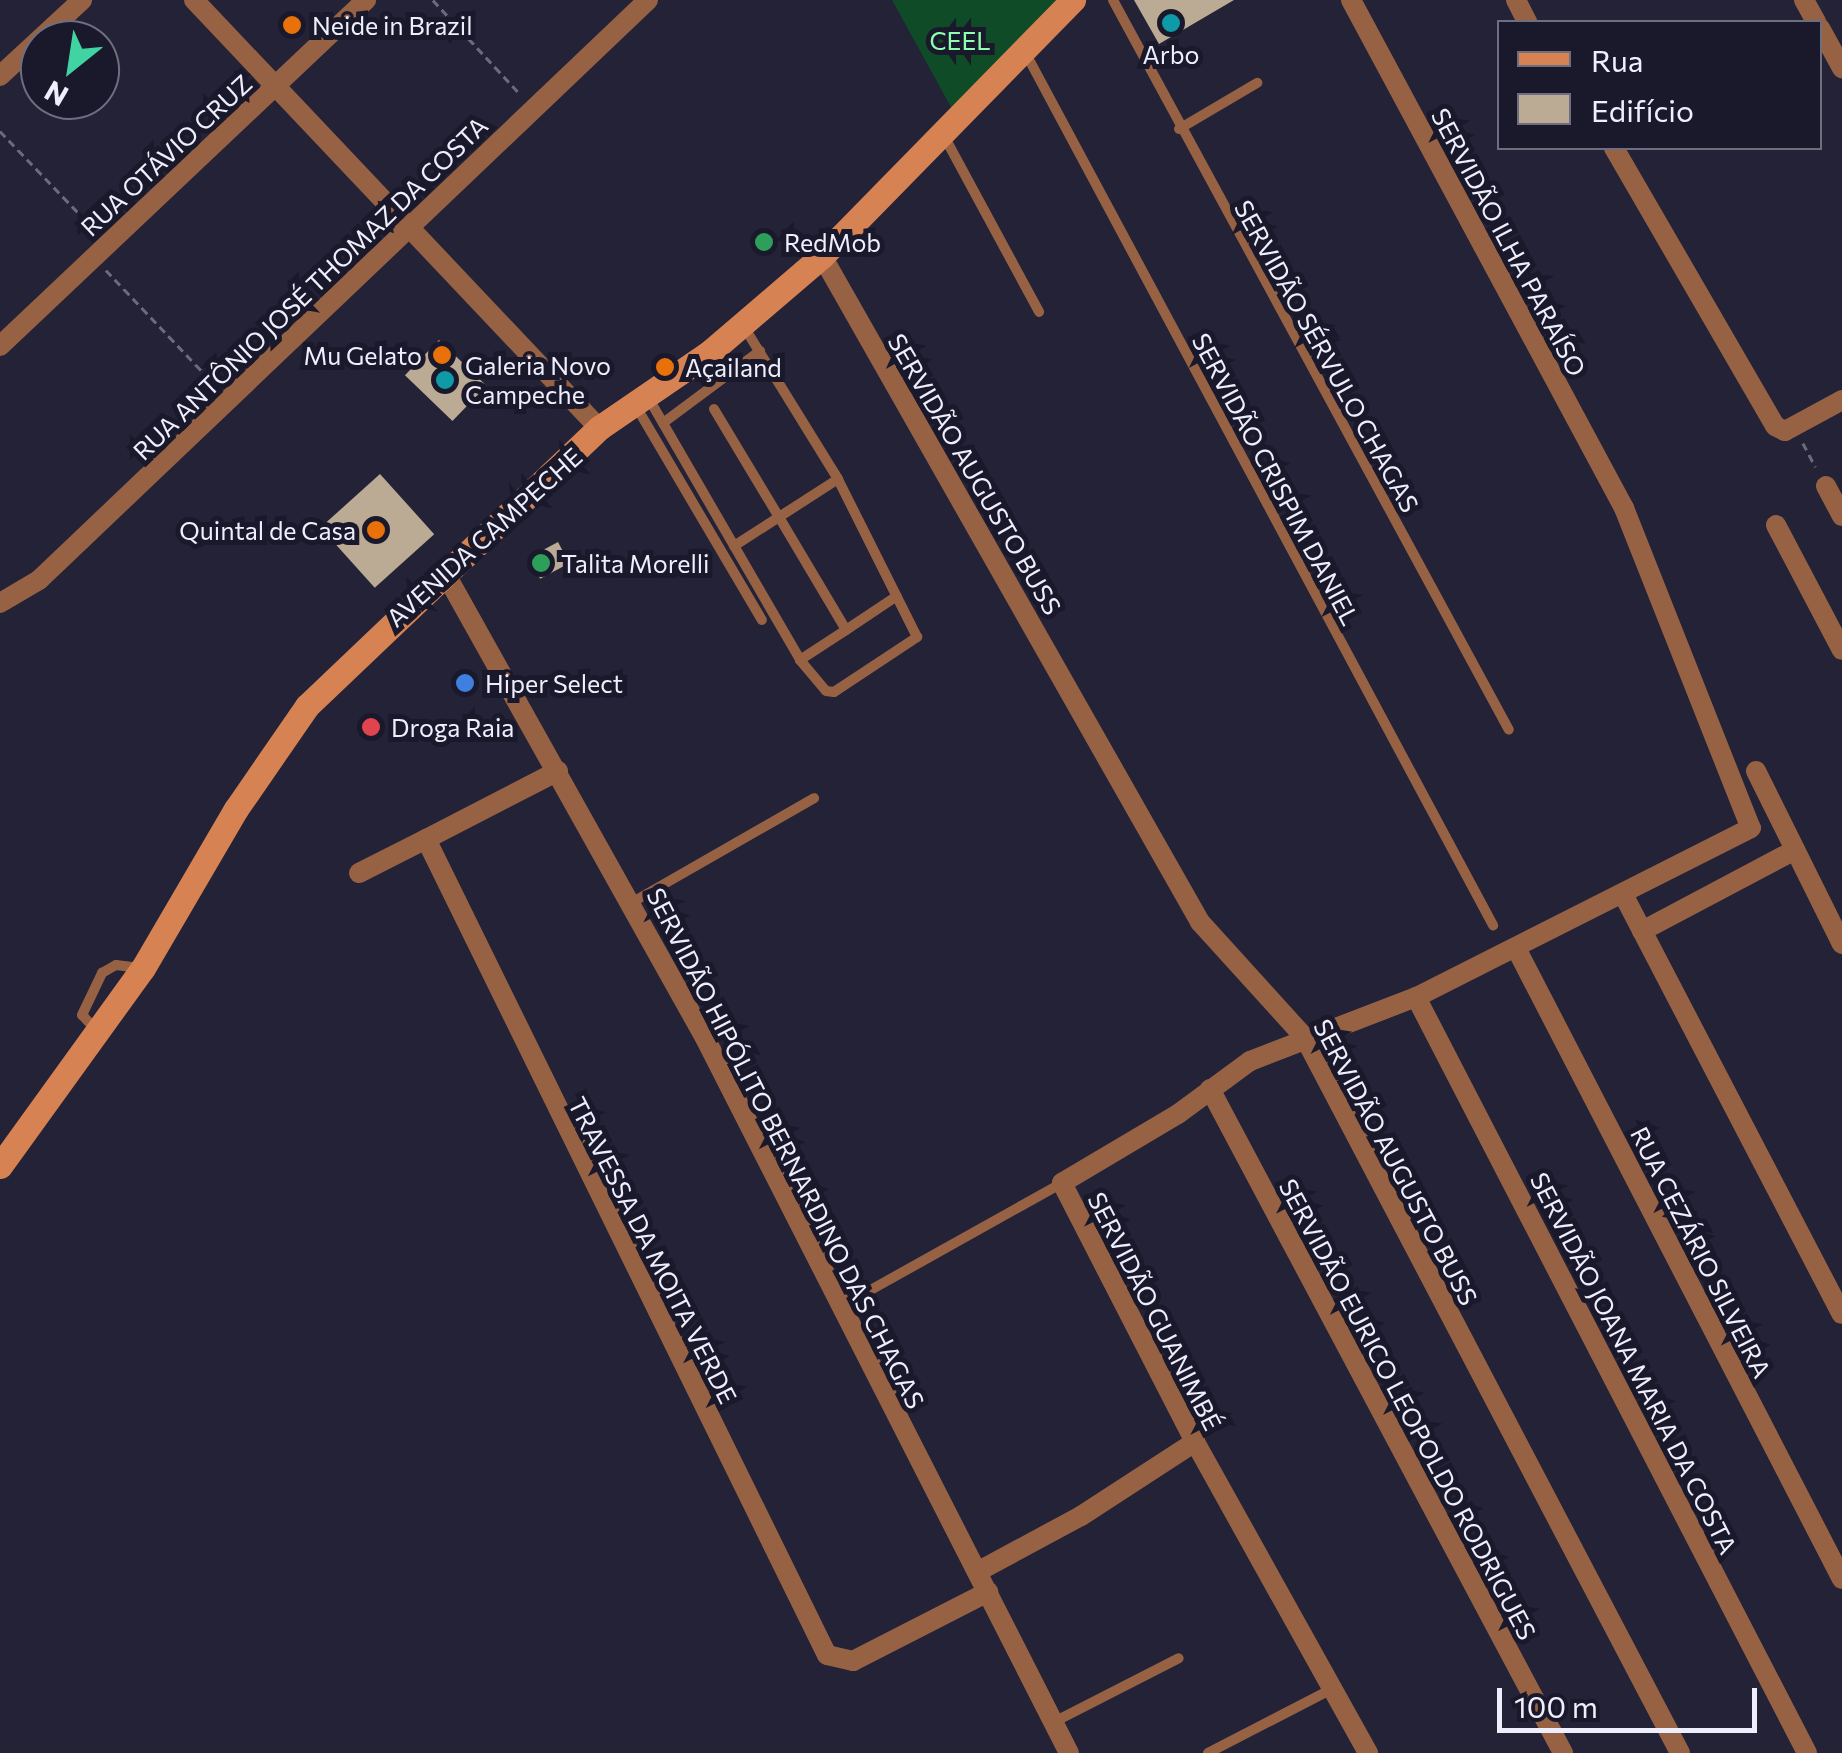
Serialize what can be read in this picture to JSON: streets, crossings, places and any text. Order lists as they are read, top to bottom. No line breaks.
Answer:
{"streets":{"main road":["AVENIDA CAMPECHE"],"street":["RUA OTÁVIO CRUZ","SERVIDÃO ILHA PARAÍSO","RUA ANTÔNIO JOSÉ THOMAZ DA COSTA","SERVIDÃO AUGUSTO BUSS","SERVIDÃO HIPÓLITO BERNARDINO DAS CHAGAS","TRAVESSA DA MOITA VERDE","RUA CEZÁRIO SILVEIRA","SERVIDÃO GUANIMBÉ","SERVIDÃO JOANA MARIA DA COSTA","SERVIDÃO EURICO LEOPOLDO RODRIGUES"],"lane":["SERVIDÃO SÉRVULO CHAGAS","SERVIDÃO CRISPIM DANIEL"]},"crossings":[["SERVIDÃO ILHA PARAÍSO","SERVIDÃO GUANIMBÉ"],["SERVIDÃO AUGUSTO BUSS","AVENIDA CAMPECHE"],["SERVIDÃO AUGUSTO BUSS","SERVIDÃO GUANIMBÉ"],["SERVIDÃO CRISPIM DANIEL","AVENIDA CAMPECHE"],["AVENIDA CAMPECHE","SERVIDÃO HIPÓLITO BERNARDINO DAS CHAGAS"],["SERVIDÃO HIPÓLITO BERNARDINO DAS CHAGAS","TRAVESSA DA MOITA VERDE"],["RUA CEZÁRIO SILVEIRA","SERVIDÃO GUANIMBÉ"],["SERVIDÃO GUANIMBÉ","SERVIDÃO JOANA MARIA DA COSTA"],["SERVIDÃO GUANIMBÉ","SERVIDÃO EURICO LEOPOLDO RODRIGUES"]],"parks":["CEEL"],"places":["Arbo","Neide in Brazil","RedMob","Mu Gelato","Açailand","Galeria Novo Campeche","Quintal de Casa","Talita Morelli","Hiper Select","Droga Raia"],"legend":["Rua","Edifício"],"scale_bar":"100 m","north":"bottom left"}
